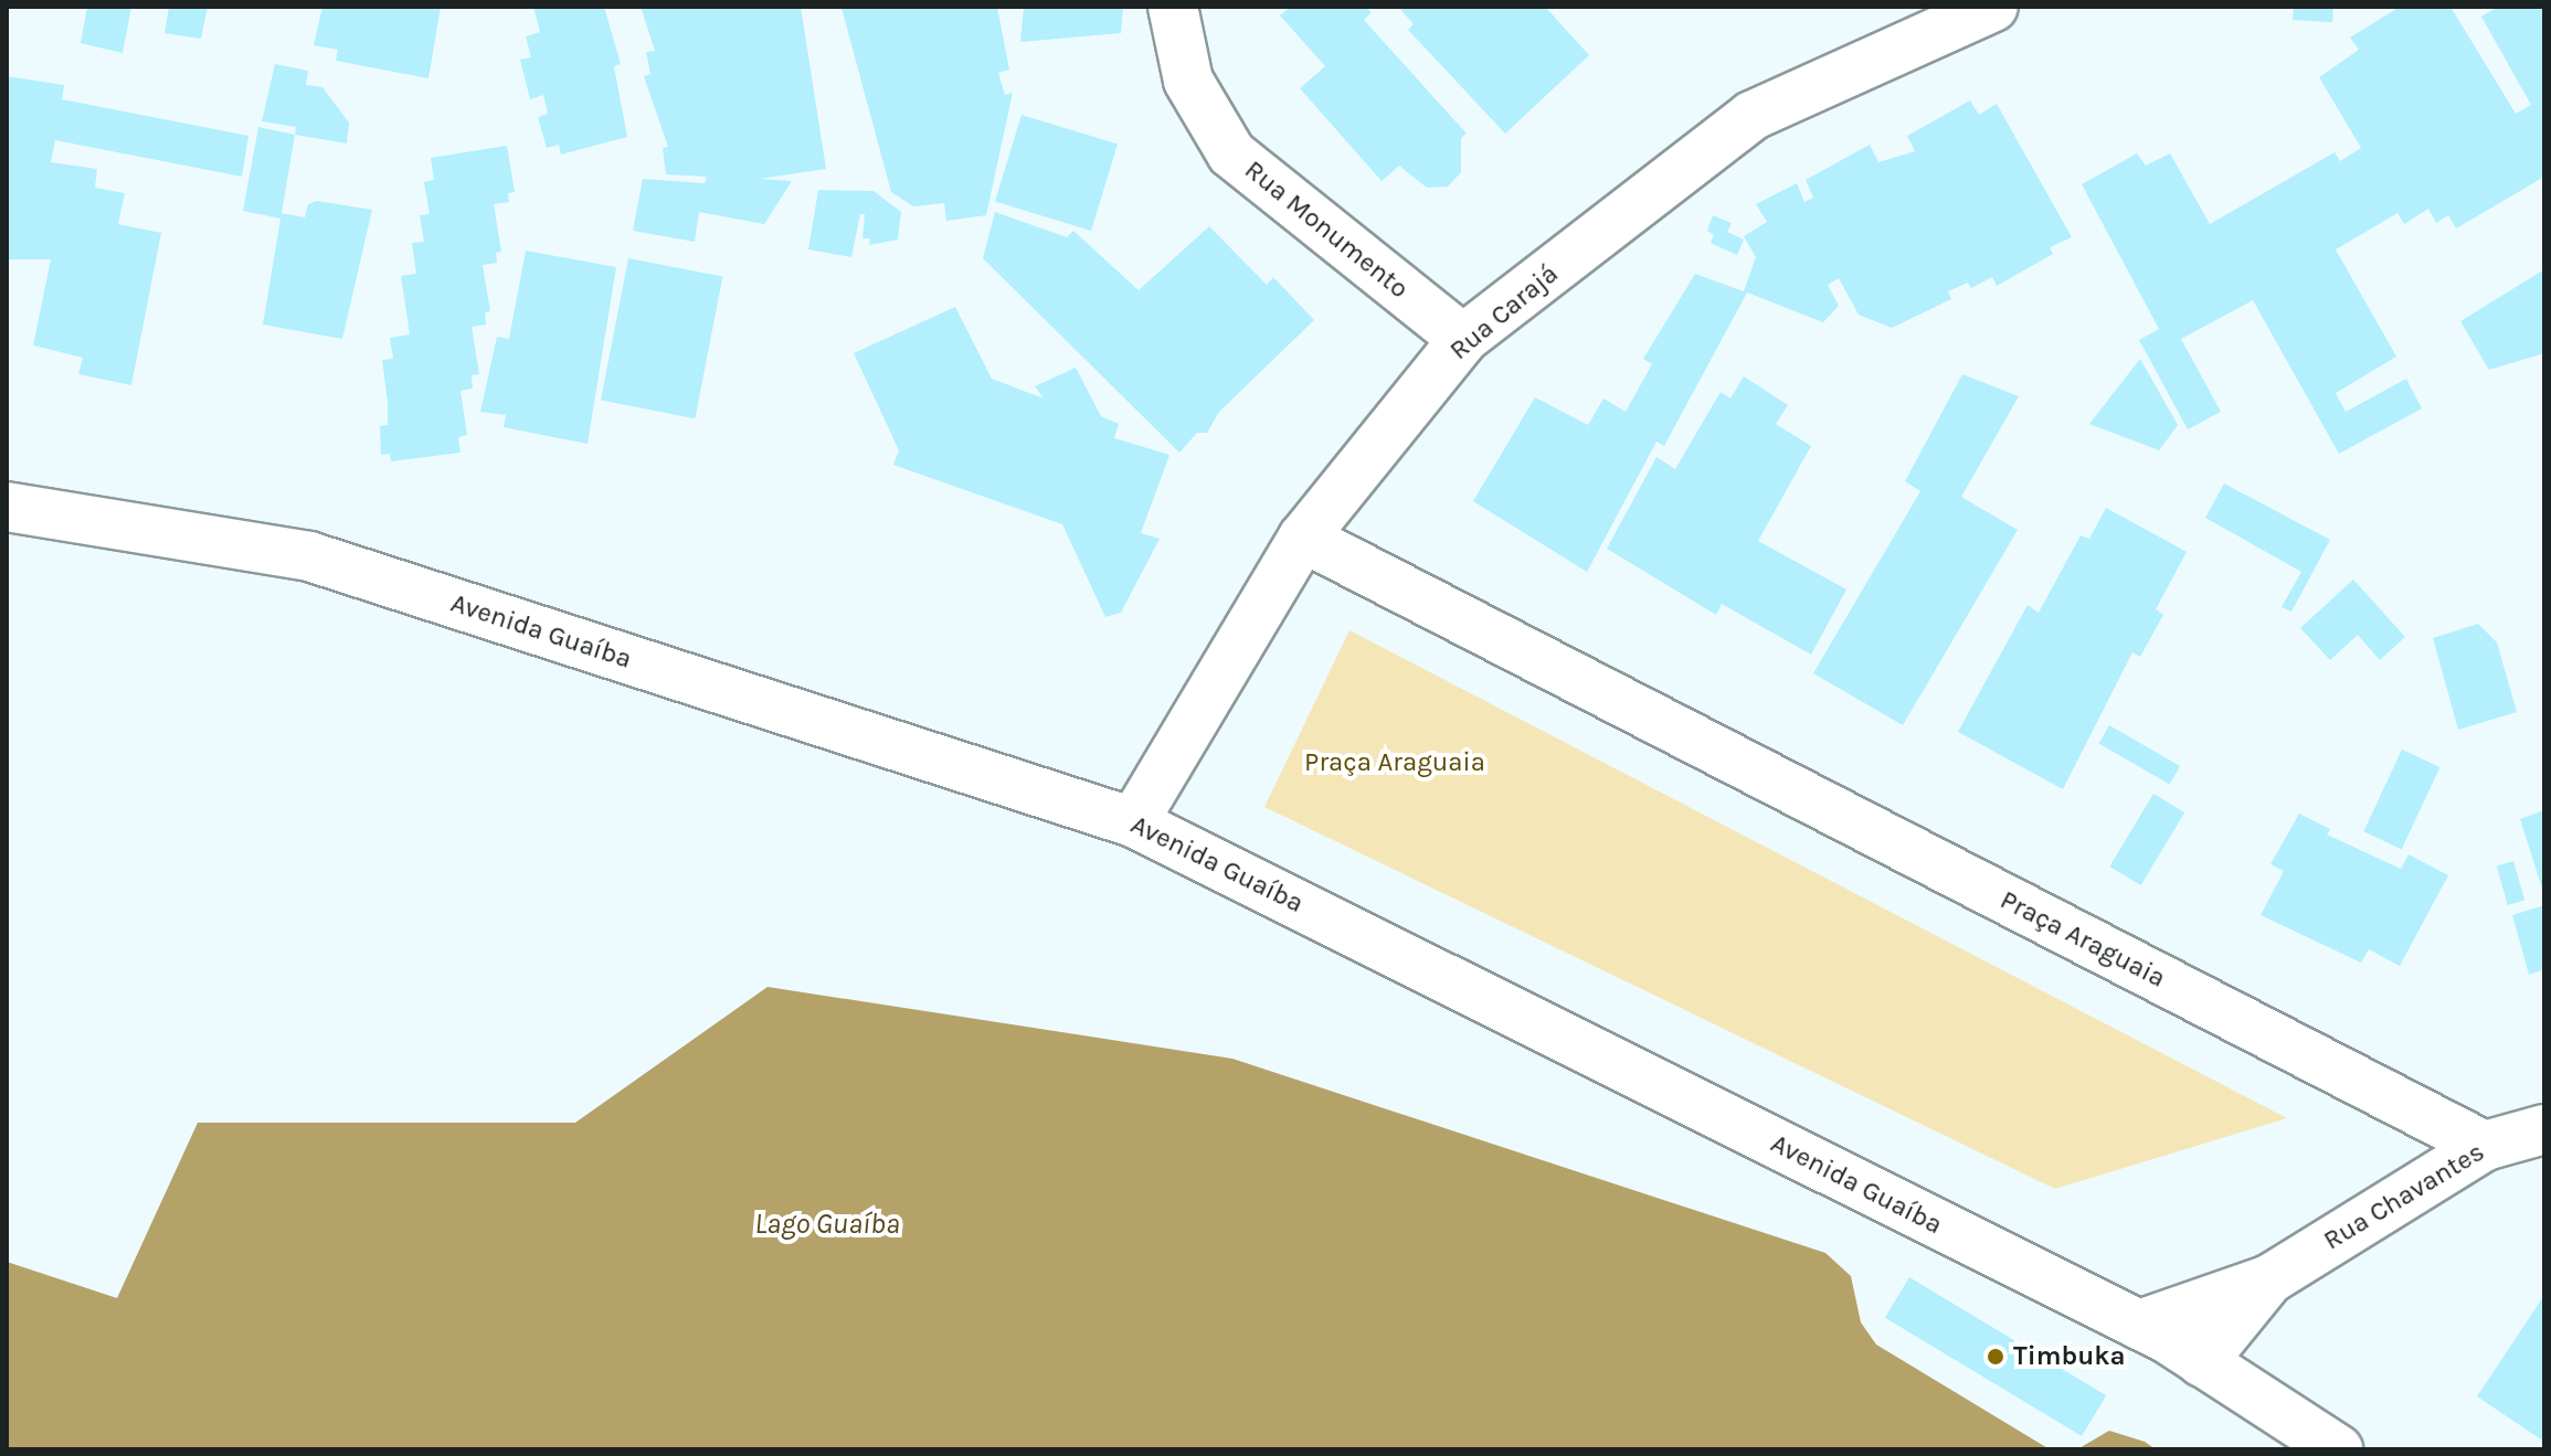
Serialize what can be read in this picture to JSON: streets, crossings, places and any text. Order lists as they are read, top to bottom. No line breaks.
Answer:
{"streets":{"street":["Rua Monumento","Rua Carajá","Avenida Guaíba","Praça Araguaia","Rua Chavantes"]},"crossings":[["Rua Monumento","Rua Carajá"],["Rua Carajá","Avenida Guaíba"],["Rua Carajá","Praça Araguaia"],["Avenida Guaíba","Rua Chavantes"],["Praça Araguaia","Rua Chavantes"]],"water":["Lago Guaíba"],"parks":["Praça Araguaia"],"places":["Timbuka"]}
